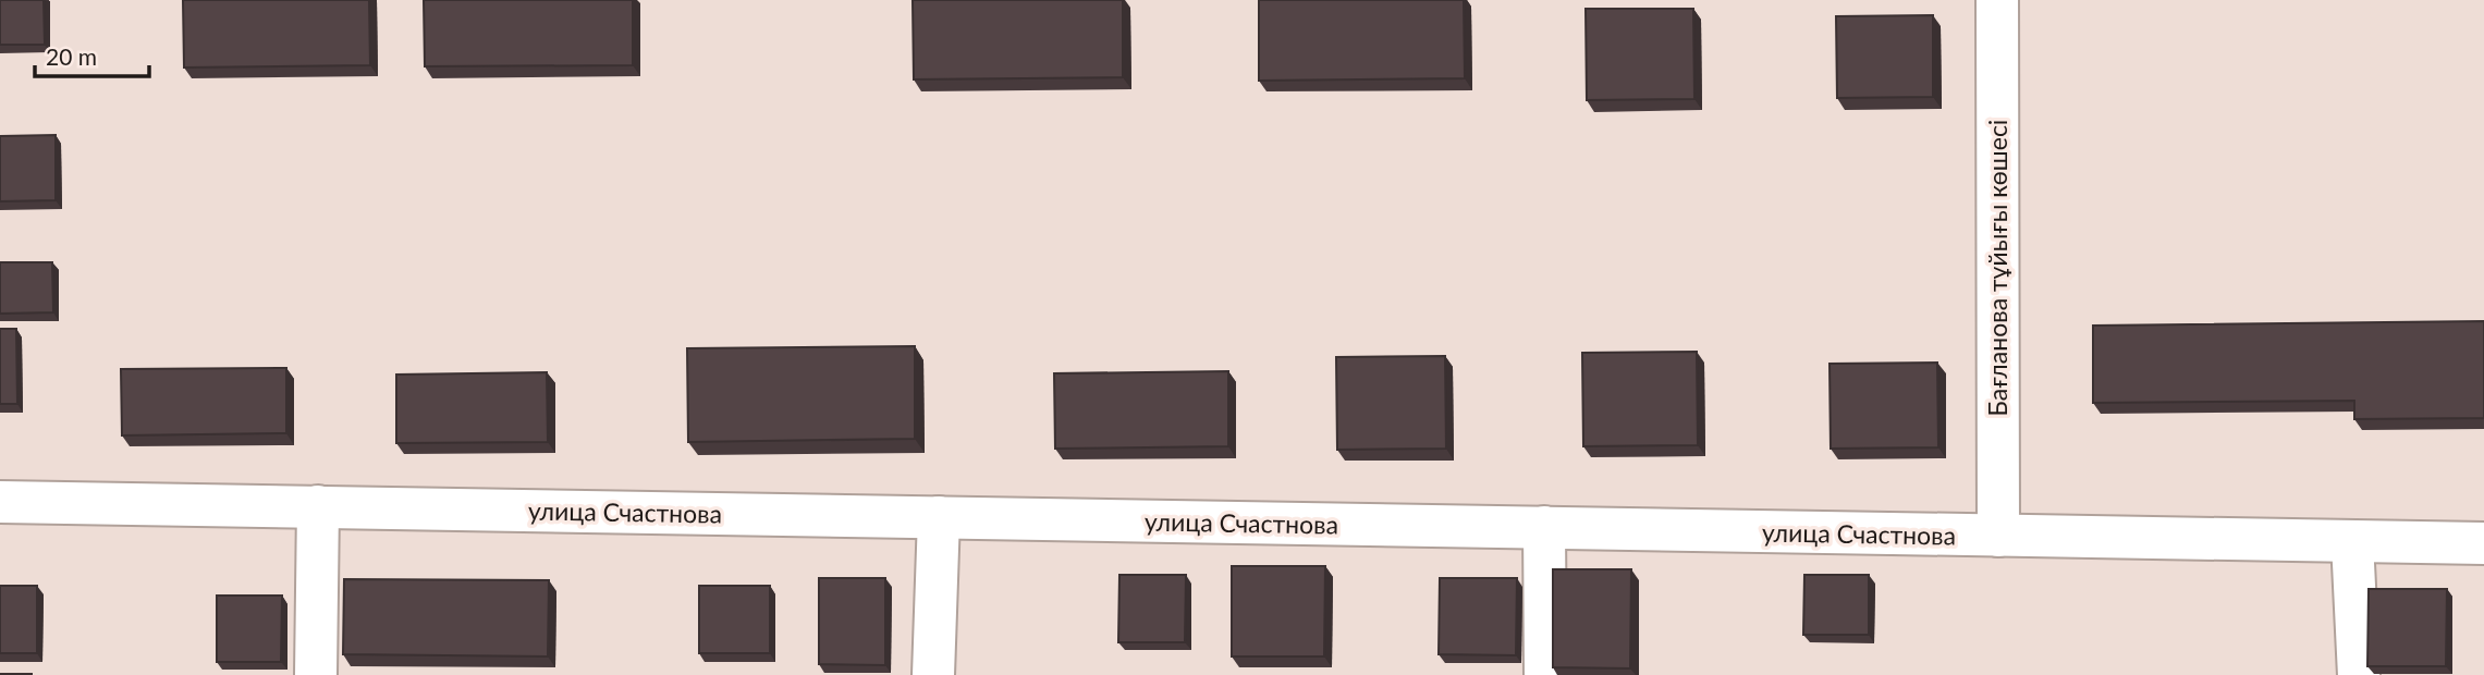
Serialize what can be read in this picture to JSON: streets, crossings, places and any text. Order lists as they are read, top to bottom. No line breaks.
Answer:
{"streets":{"street":["Бағланова тұйығы көшесі","улица Счастнова"]},"crossings":[["Бағланова тұйығы көшесі","улица Счастнова"]],"scale_bar":"20 m"}
